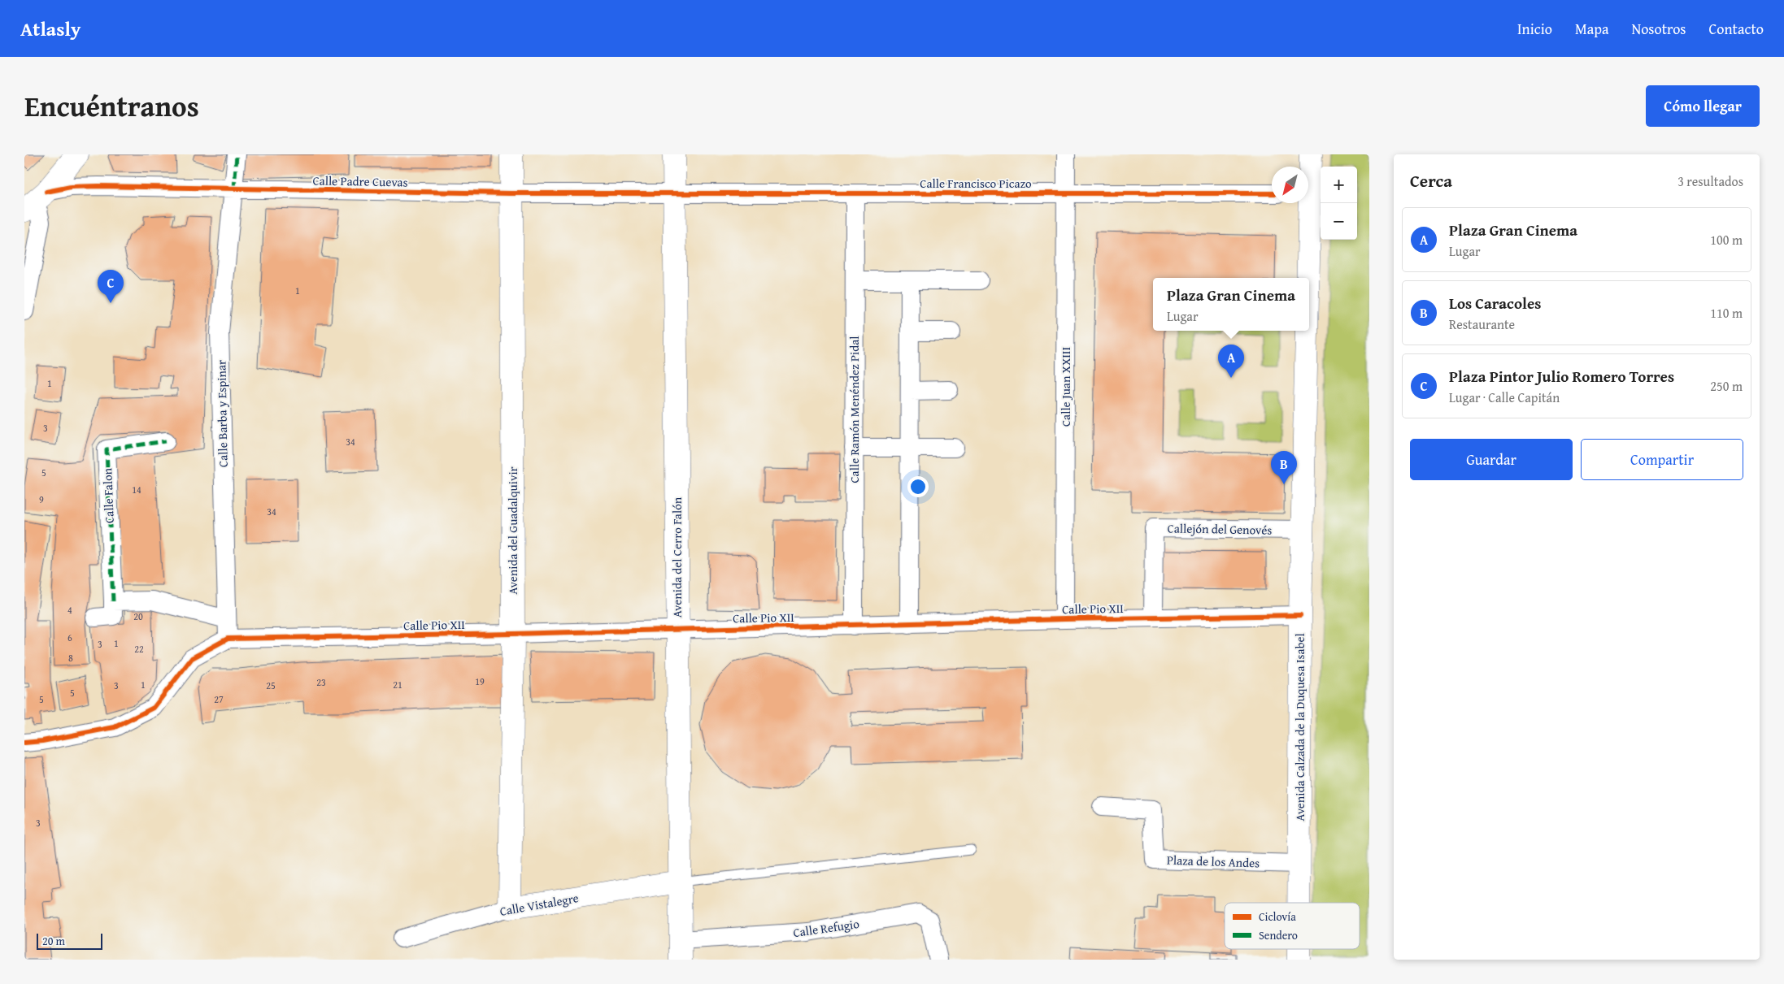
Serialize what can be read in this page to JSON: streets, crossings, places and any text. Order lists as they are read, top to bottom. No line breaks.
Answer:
{"streets":{"street":["Calle Padre Cuevas","Calle Francisco Picazo","Calle Juan XXIII","Calle Ramón Menéndez Pidal","Calle Barba y Espinar","Calle Falon","Callejón del Genovés","Avenida del Guadalquivir","Avenida del Cerro Falón","Calle Pio XII","Avenida Calzada de la Duquesa Isabel","Plaza de los Andes","Calle Vistalegre","Calle Refugio"]},"crossings":[["Calle Padre Cuevas","Calle Francisco Picazo"],["Calle Padre Cuevas","Calle Barba y Espinar"],["Calle Padre Cuevas","Avenida del Guadalquivir"],["Calle Padre Cuevas","Avenida del Cerro Falón"],["Calle Francisco Picazo","Calle Juan XXIII"],["Calle Francisco Picazo","Calle Ramón Menéndez Pidal"],["Calle Francisco Picazo","Avenida del Cerro Falón"],["Calle Juan XXIII","Calle Pio XII"],["Calle Ramón Menéndez Pidal","Calle Pio XII"],["Calle Barba y Espinar","Calle Pio XII"],["Callejón del Genovés","Calle Pio XII"],["Callejón del Genovés","Avenida Calzada de la Duquesa Isabel"],["Avenida del Guadalquivir","Calle Pio XII"],["Avenida del Guadalquivir","Calle Vistalegre"],["Avenida del Cerro Falón","Calle Pio XII"],["Avenida del Cerro Falón","Calle Vistalegre"],["Avenida del Cerro Falón","Calle Refugio"],["Calle Pio XII","Avenida Calzada de la Duquesa Isabel"],["Avenida Calzada de la Duquesa Isabel","Plaza de los Andes"]],"house_numbers":["1","1","3","34","5","14","9","34","4","20","6","1","3","22","8","19","23","1","21","3","25","5","5","27","3"],"legend":["Ciclovía","Sendero"],"scale_bar":"20 m","north":"bottom left","page":{"header":"Atlasly","nav":["Inicio","Mapa","Nosotros","Contacto"],"title":"Encuéntranos","buttons":["Cómo llegar",["Guardar","Compartir"]],"heading":["Cerca","3 resultados"],"map_buttons":["+","−"],"list":[{"mark":"A","name":"Plaza Gran Cinema","note":"Lugar","value":"100 m"},{"mark":"B","name":"Los Caracoles","note":"Restaurante","value":"110 m"},{"mark":"C","name":"Plaza Pintor Julio Romero Torres","note":"Lugar · Calle Capitán","value":"250 m"}],"pins":["C","A","B"],"popup":["Plaza Gran Cinema","Lugar"],"scale":"20 m"}}
